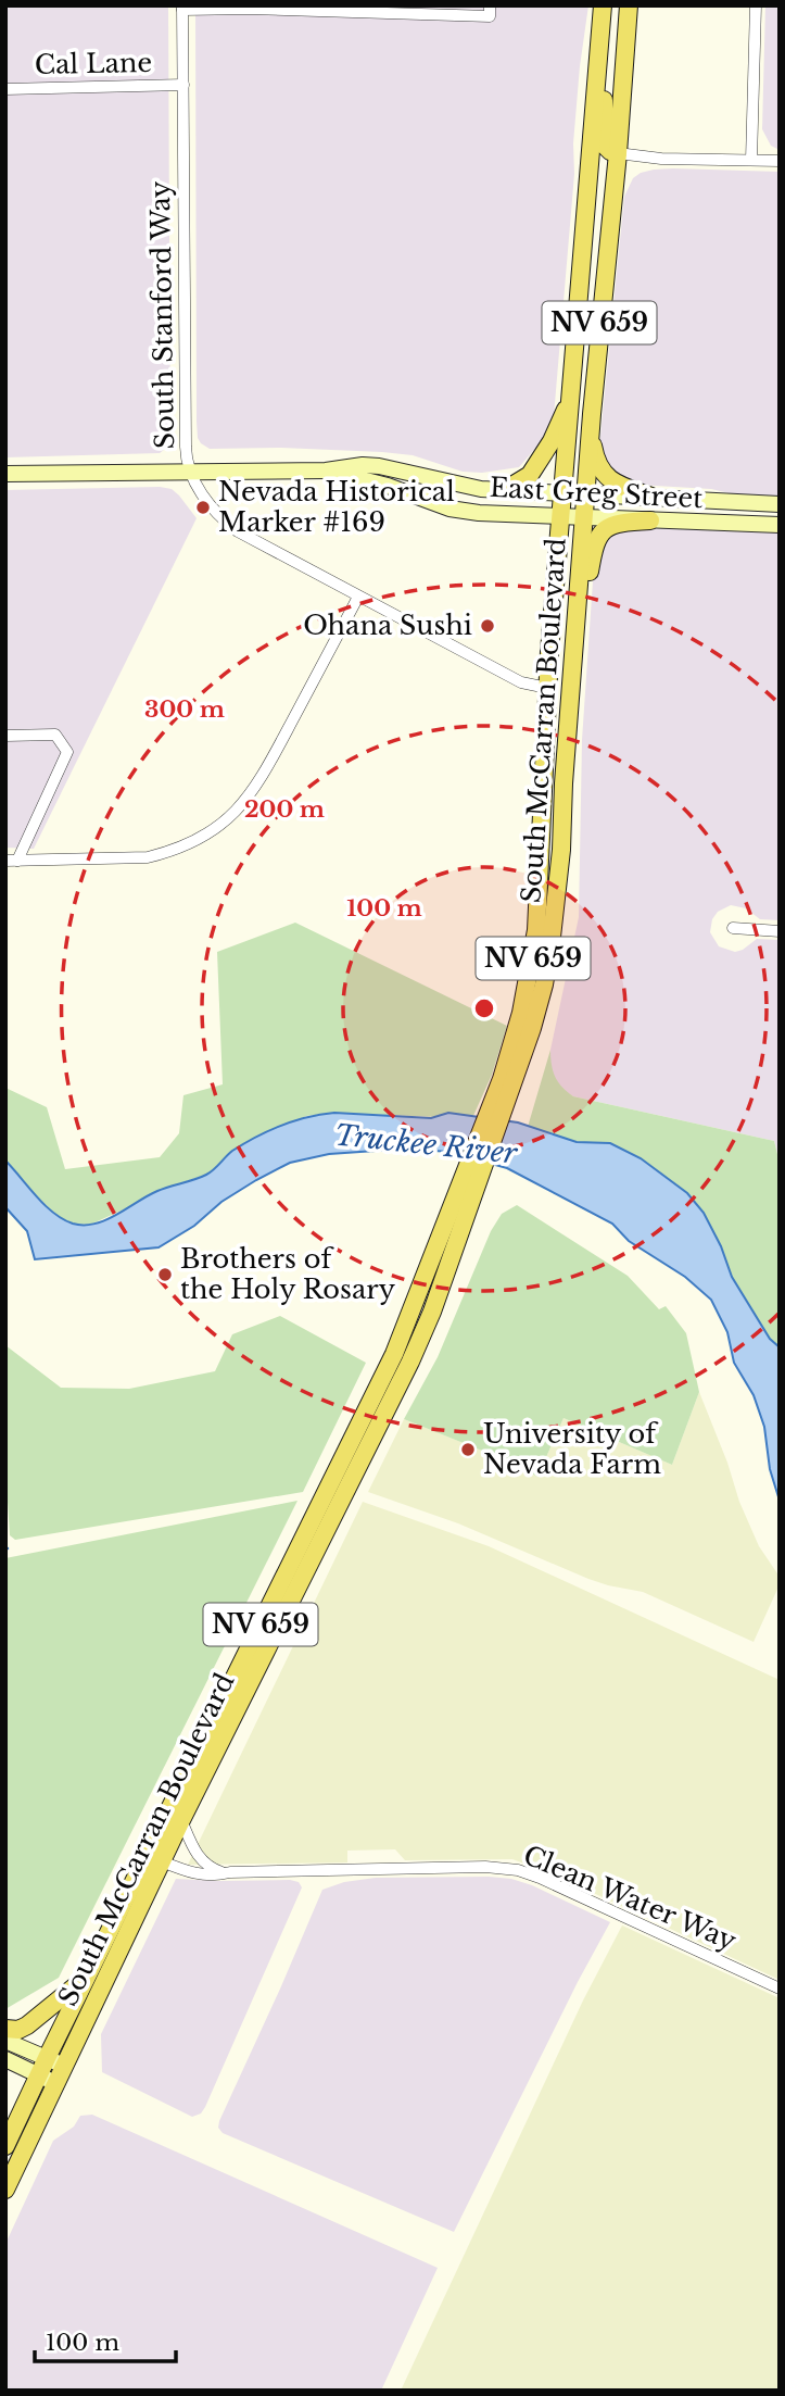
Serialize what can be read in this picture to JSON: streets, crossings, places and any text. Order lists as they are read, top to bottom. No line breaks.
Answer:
{"streets":{"main road":["NV 659","East Greg Street","South McCarran Boulevard"],"street":["Cal Lane","South Stanford Way","Clean Water Way"]},"crossings":[["Cal Lane","South Stanford Way"],["South Stanford Way","East Greg Street"],["South Stanford Way","South McCarran Boulevard"],["East Greg Street","South McCarran Boulevard"],["South McCarran Boulevard","Clean Water Way"]],"water":["Truckee River"],"places":["Nevada Historical Marker #169","Ohana Sushi","Brothers of the Holy Rosary","University of Nevada Farm"],"scale_bar":"100 m","rings":["300 m","200 m","100 m"]}
